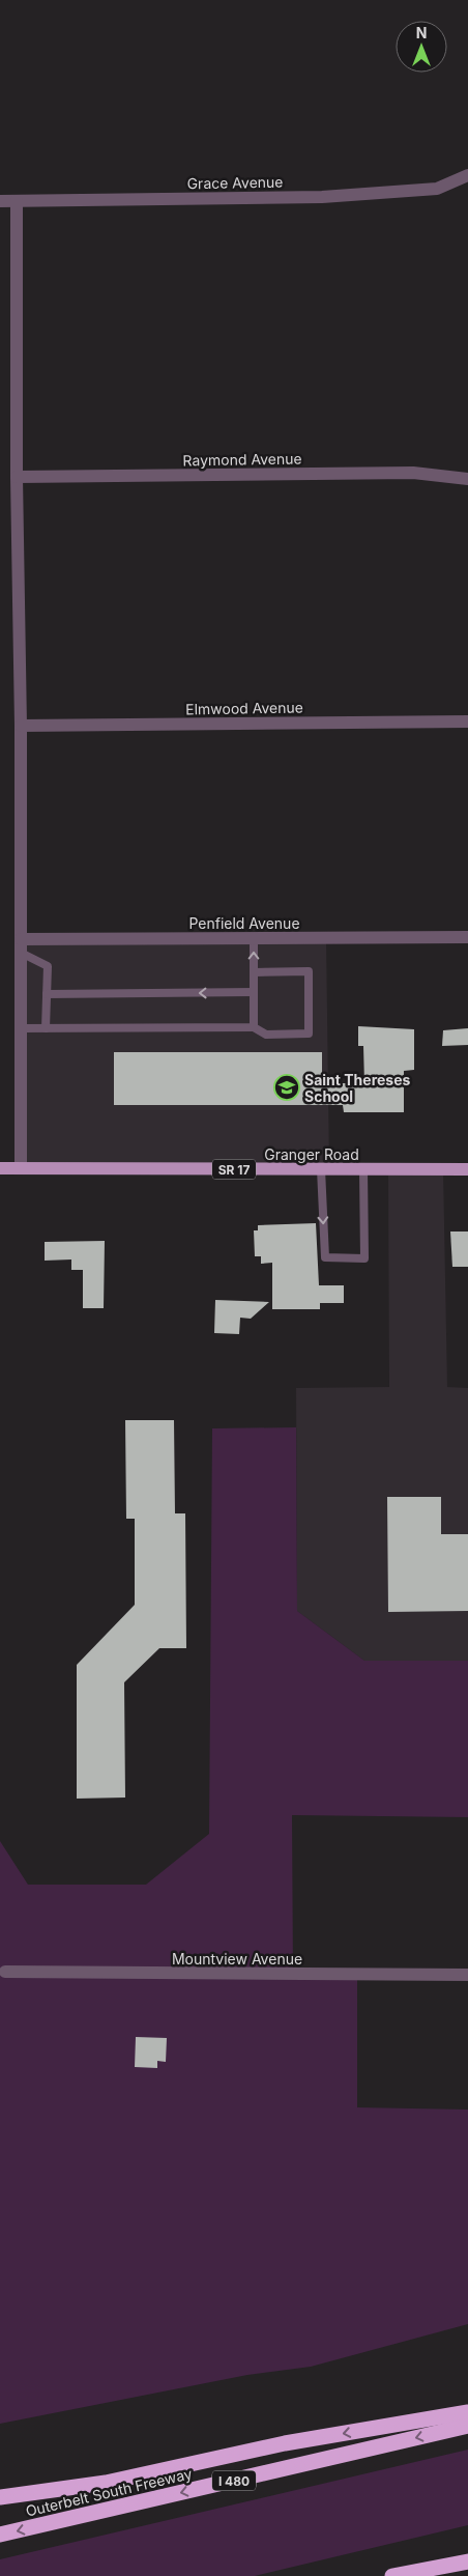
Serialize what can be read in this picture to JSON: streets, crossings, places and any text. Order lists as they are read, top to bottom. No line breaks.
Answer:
{"streets":{"highway":["I 480","Outerbelt South Freeway"],"main road":["Granger Road","SR 17"],"street":["Grace Avenue","Raymond Avenue","Elmwood Avenue","Penfield Avenue","Mountview Avenue"]},"places":{"school or university":["Saint Thereses School"]},"north":"top"}
